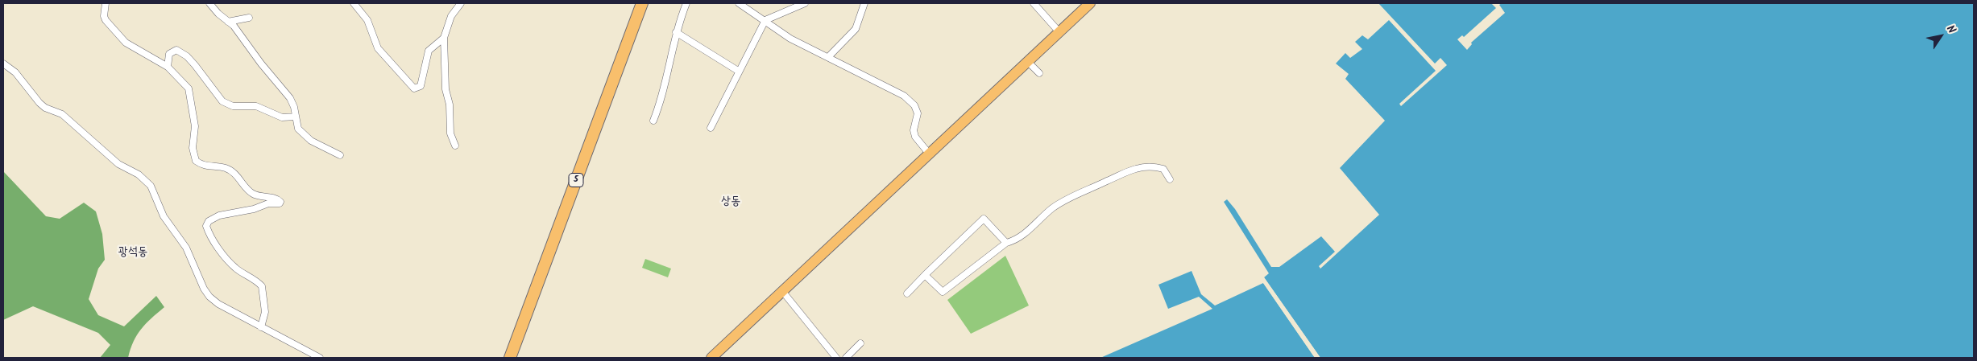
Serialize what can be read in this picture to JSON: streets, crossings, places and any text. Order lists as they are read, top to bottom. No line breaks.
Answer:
{"streets":{"highway":["5"]},"districts":["상동","광석동"],"north":"top right"}
